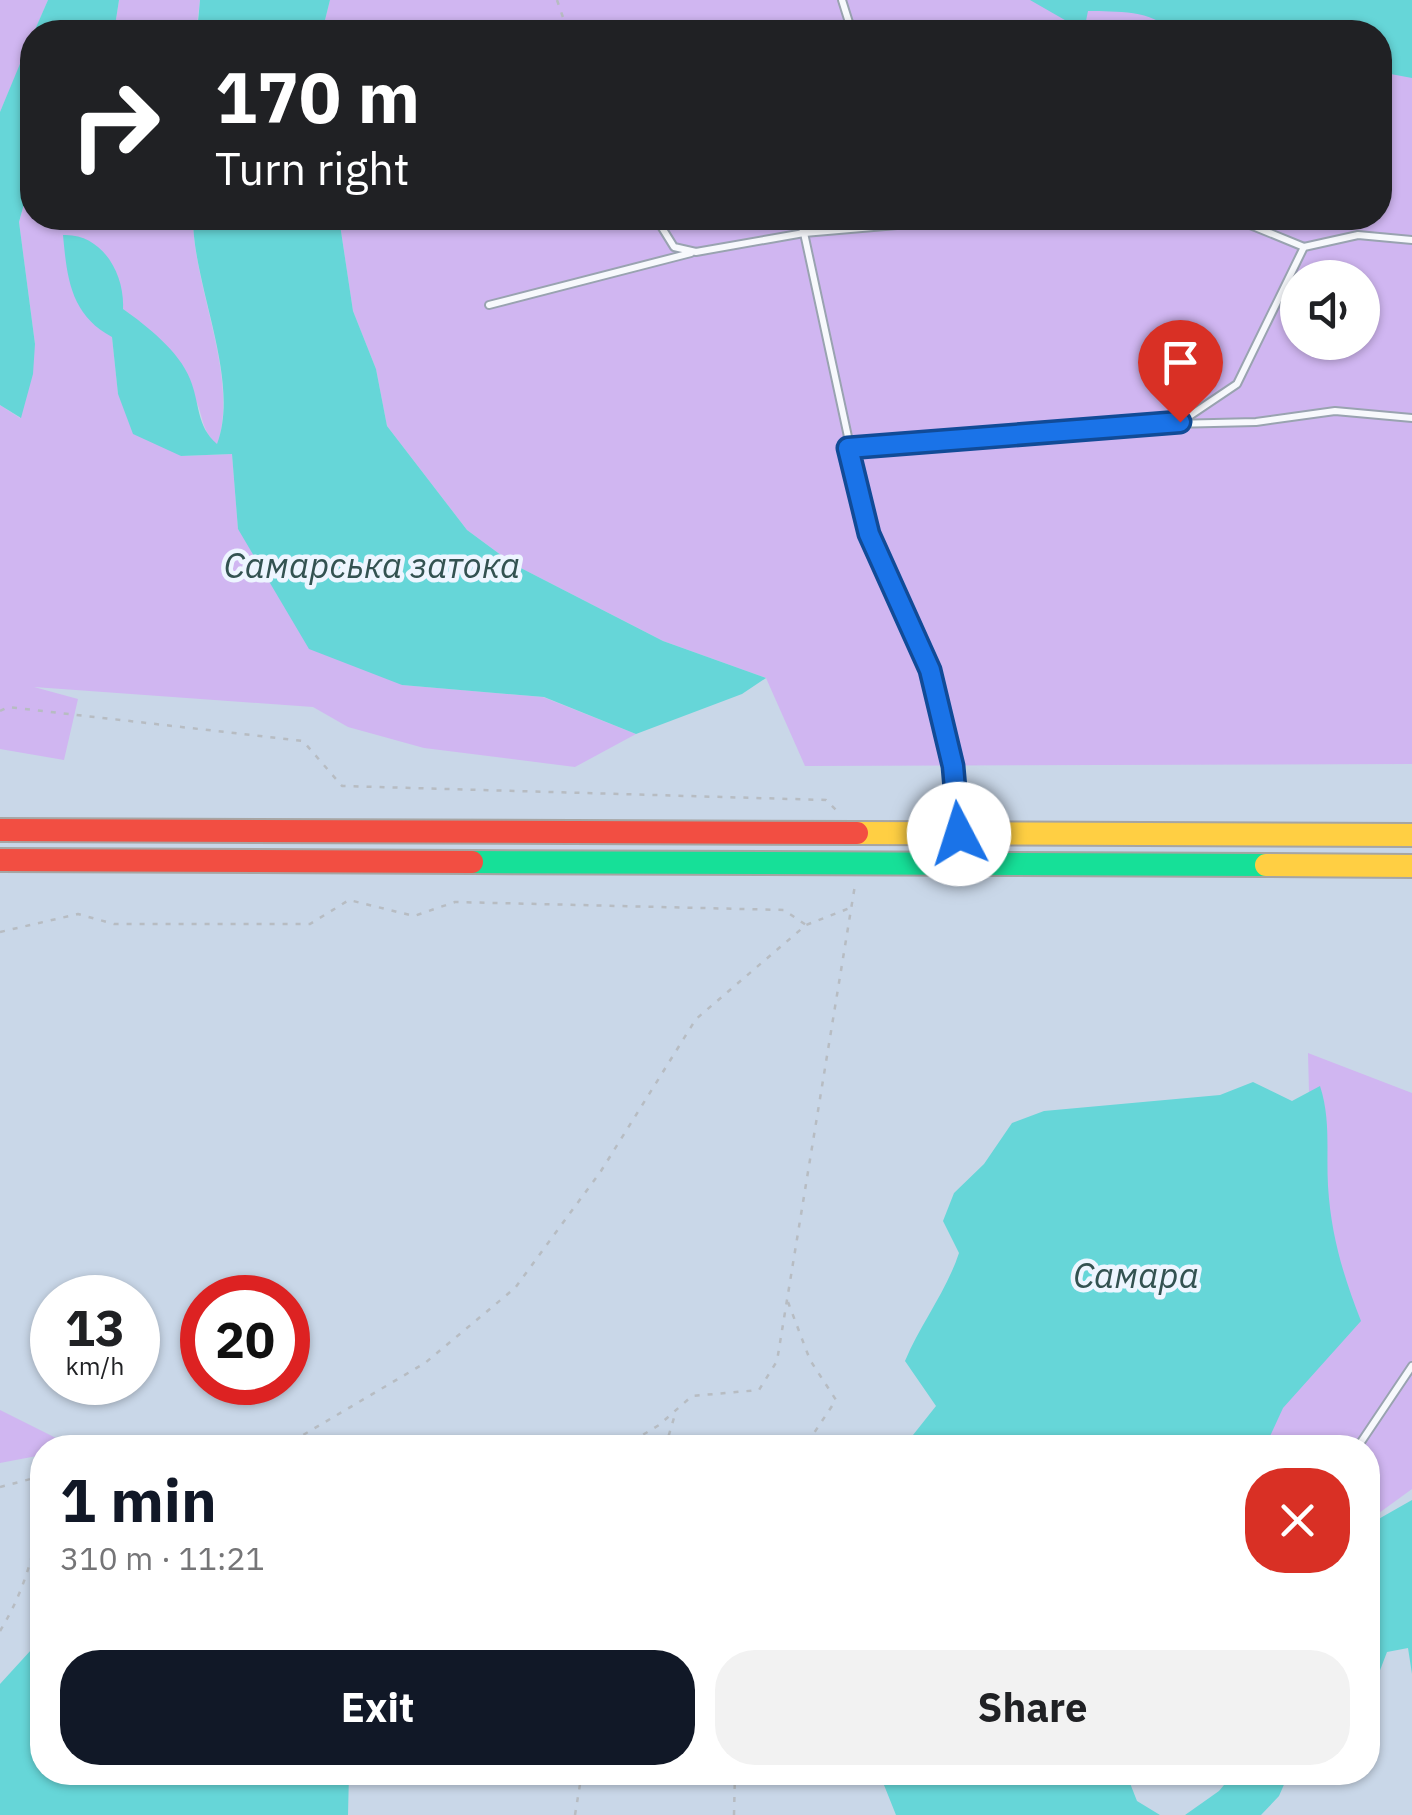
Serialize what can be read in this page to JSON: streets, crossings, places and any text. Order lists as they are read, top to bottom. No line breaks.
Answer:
{"water":["Самарська затока","Самара"],"page":{"turn":["170 m","Turn right"],"speed":"13 km/h","limit":"20","heading":["1 min","310 m · 11:21"],"buttons":["Exit","Share"]}}
